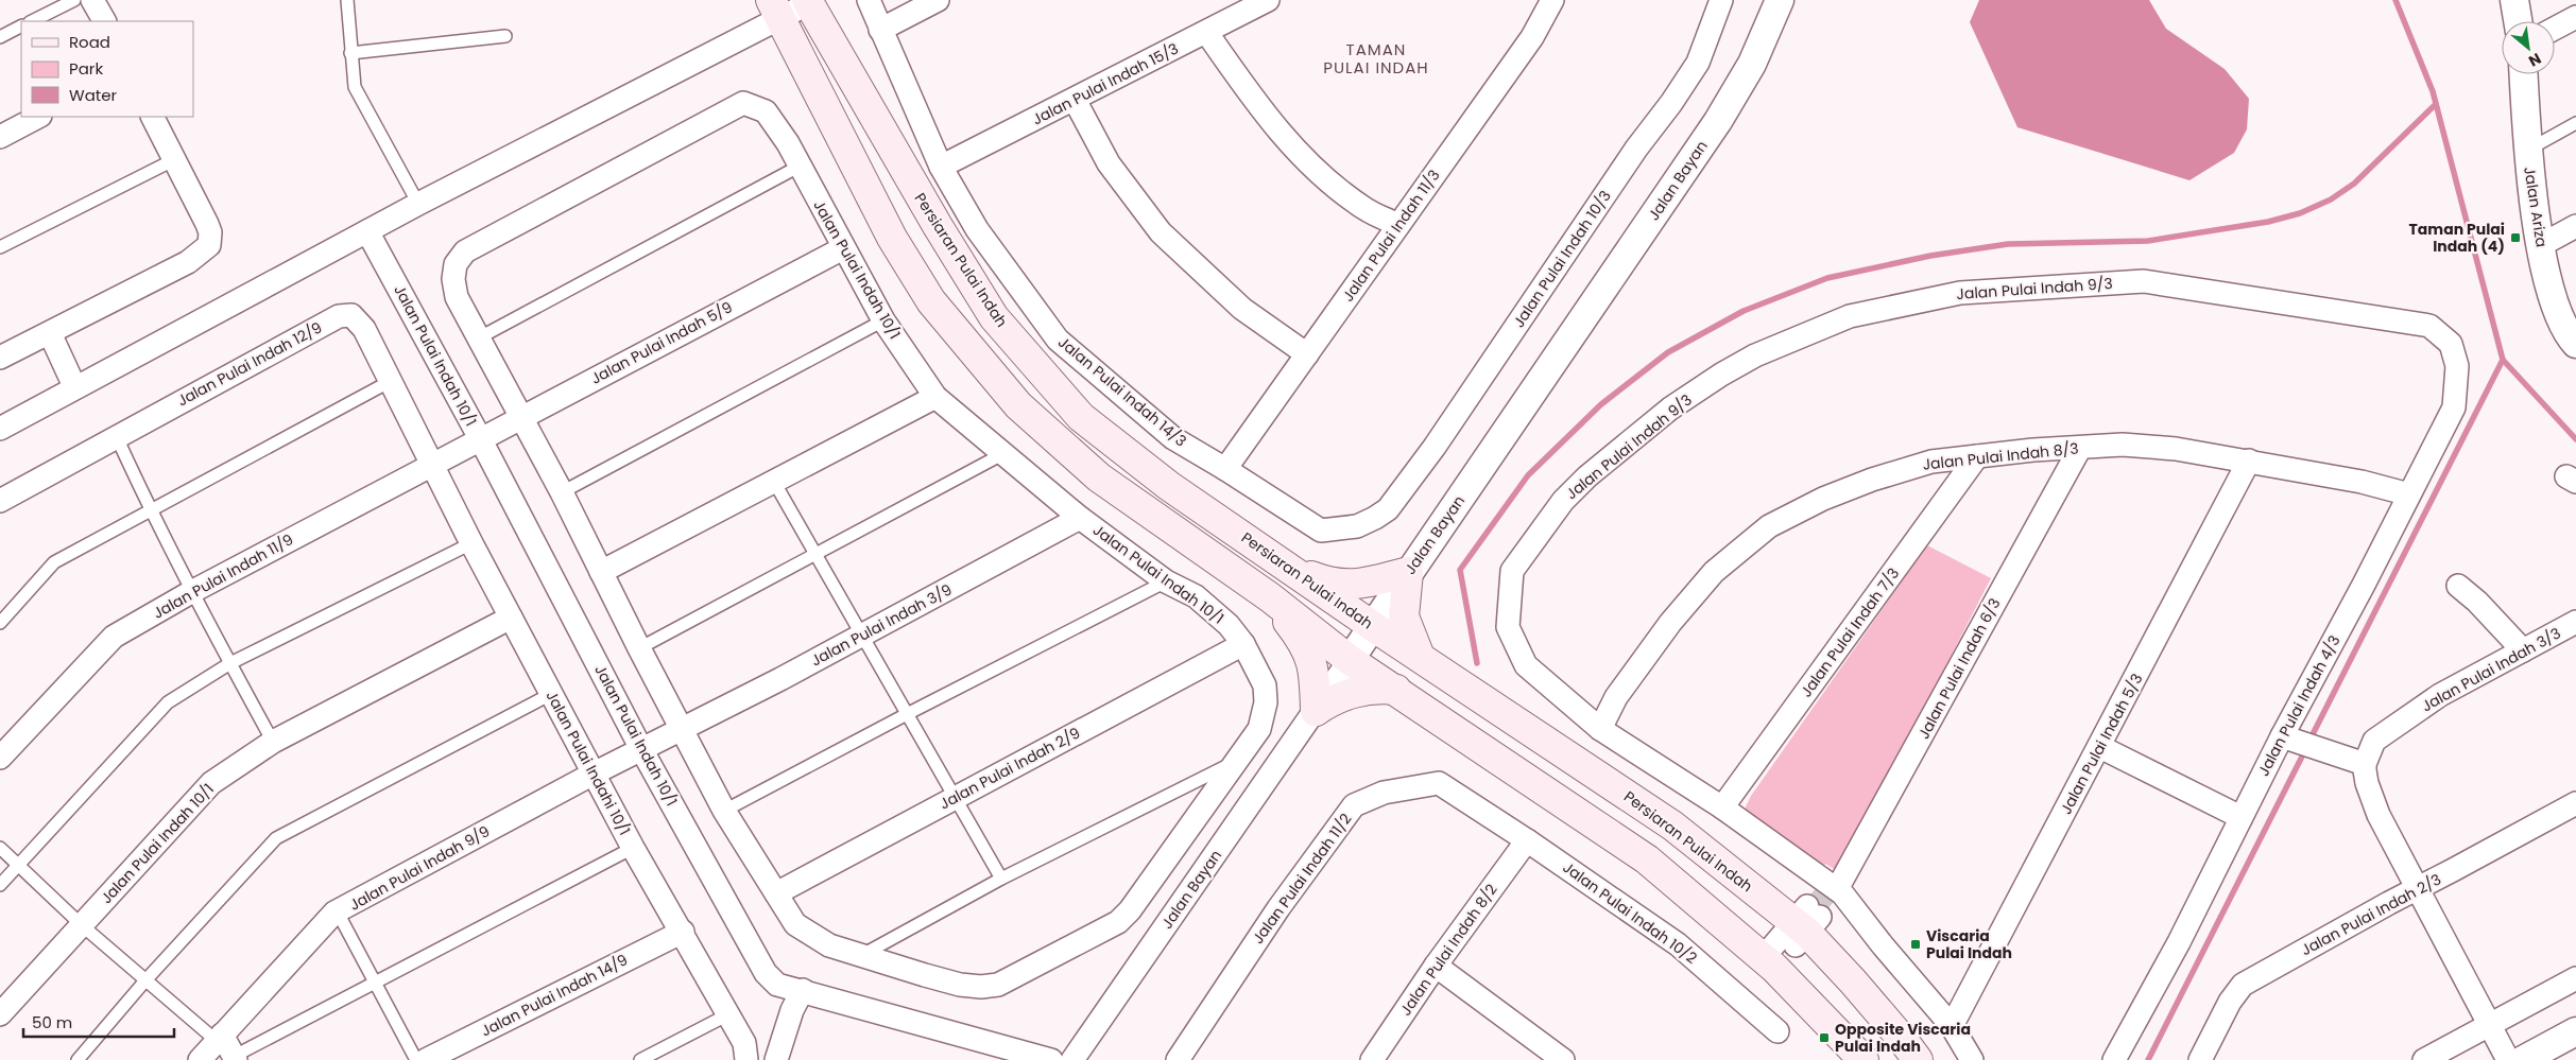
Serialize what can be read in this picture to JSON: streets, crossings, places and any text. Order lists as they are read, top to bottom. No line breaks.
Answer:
{"streets":{"main road":["Persiaran Pulai Indah"],"street":["Jalan Pulai Indah 15/3","Jalan Bayan","Jalan Ariza","Jalan Pulai Indah 11/3","Jalan Pulai Indah 10/3","Jalan Pulai Indah 10/1","Jalan Pulai Indah 9/3","Jalan Pulai Indah 5/9","Jalan Pulai Indah 12/9","Jalan Pulai Indah 14/3","Jalan Pulai Indah 8/3","Jalan Pulai Indah 11/9","Jalan Pulai Indah 3/9","Jalan Pulai Indah 7/3","Jalan Pulai Indah 6/3","Jalan Pulai Indah 3/3","Jalan Pulai Indah 4/3","Jalan Pulai Indah 5/3","Jalan Pulai Indahi 10/1","Jalan Pulai Indah 2/9","Jalan Pulai Indah 9/9","Jalan Pulai Indah 11/2","Jalan Pulai Indah 10/2","Jalan Pulai Indah 2/3","Jalan Pulai Indah 8/2","Jalan Pulai Indah 14/9"]},"crossings":[["Jalan Pulai Indah 15/3","Jalan Pulai Indah 14/3"],["Jalan Bayan","Persiaran Pulai Indah"],["Jalan Pulai Indah 11/3","Jalan Pulai Indah 14/3"],["Jalan Pulai Indah 10/3","Jalan Pulai Indah 14/3"],["Persiaran Pulai Indah","Jalan Pulai Indah 9/3"],["Persiaran Pulai Indah","Jalan Pulai Indah 6/3"],["Jalan Pulai Indah 10/1","Jalan Pulai Indah 5/9"],["Jalan Pulai Indah 10/1","Jalan Pulai Indah 11/9"],["Jalan Pulai Indah 10/1","Jalan Pulai Indah 3/9"],["Jalan Pulai Indah 10/1","Jalan Pulai Indahi 10/1"],["Jalan Pulai Indah 10/1","Jalan Pulai Indah 2/9"],["Jalan Pulai Indah 10/1","Jalan Pulai Indah 9/9"],["Jalan Pulai Indah 9/3","Jalan Pulai Indah 8/3"],["Jalan Pulai Indah 9/3","Jalan Pulai Indah 7/3"],["Jalan Pulai Indah 9/3","Jalan Pulai Indah 6/3"],["Jalan Pulai Indah 9/3","Jalan Pulai Indah 4/3"],["Jalan Pulai Indah 9/3","Jalan Pulai Indah 5/3"],["Jalan Pulai Indah 5/9","Jalan Pulai Indah 11/9"],["Jalan Pulai Indah 12/9","Jalan Pulai Indah 11/9"],["Jalan Pulai Indah 12/9","Jalan Pulai Indahi 10/1"],["Jalan Pulai Indah 8/3","Jalan Pulai Indah 7/3"],["Jalan Pulai Indah 8/3","Jalan Pulai Indah 6/3"],["Jalan Pulai Indah 8/3","Jalan Pulai Indah 4/3"],["Jalan Pulai Indah 8/3","Jalan Pulai Indah 5/3"],["Jalan Pulai Indah 11/9","Jalan Pulai Indahi 10/1"],["Jalan Pulai Indah 3/9","Jalan Pulai Indah 9/9"],["Jalan Pulai Indahi 10/1","Jalan Pulai Indah 9/9"],["Jalan Pulai Indahi 10/1","Jalan Pulai Indah 14/9"],["Jalan Pulai Indah 11/2","Jalan Pulai Indah 10/2"],["Jalan Pulai Indah 11/2","Jalan Pulai Indah 8/2"],["Jalan Pulai Indah 10/2","Jalan Pulai Indah 8/2"]],"districts":["TAMAN PULAI INDAH"],"places":{"transit":["Taman Pulai Indah (4)","Viscaria Pulai Indah","Opposite Viscaria Pulai Indah"]},"legend":["Road","Park","Water"],"scale_bar":"50 m","north":"bottom right"}
